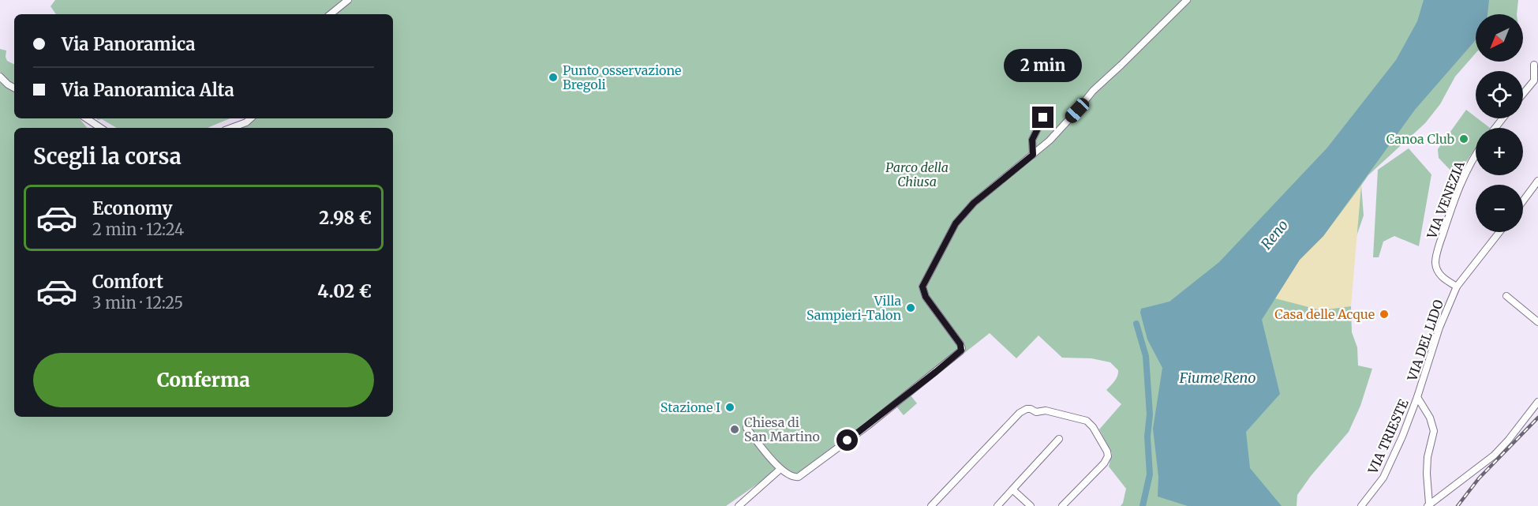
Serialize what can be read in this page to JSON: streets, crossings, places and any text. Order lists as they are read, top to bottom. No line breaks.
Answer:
{"streets":{"street":["VIA VENEZIA","VIA DEL LIDO","VIA TRIESTE"]},"crossings":[["VIA VENEZIA","VIA DEL LIDO"],["VIA DEL LIDO","VIA TRIESTE"]],"water":["Reno","Fiume Reno"],"parks":["Parco della Chiusa"],"places":["Punto osservazione Bregoli","Canoa Club","Villa Sampieri-Talon","Casa delle Acque","Stazione I","Chiesa di San Martino"],"north":"bottom left","page":{"map_buttons":["+","−"],"banner":["Via Panoramica","Via Panoramica Alta"],"bubble":"2 min","heading":"Scegli la corsa","list":[{"name":"Economy","note":"2 min · 12:24","value":"2.98 €"},{"name":"Comfort","note":"3 min · 12:25","value":"4.02 €"}],"buttons":"Conferma"}}
